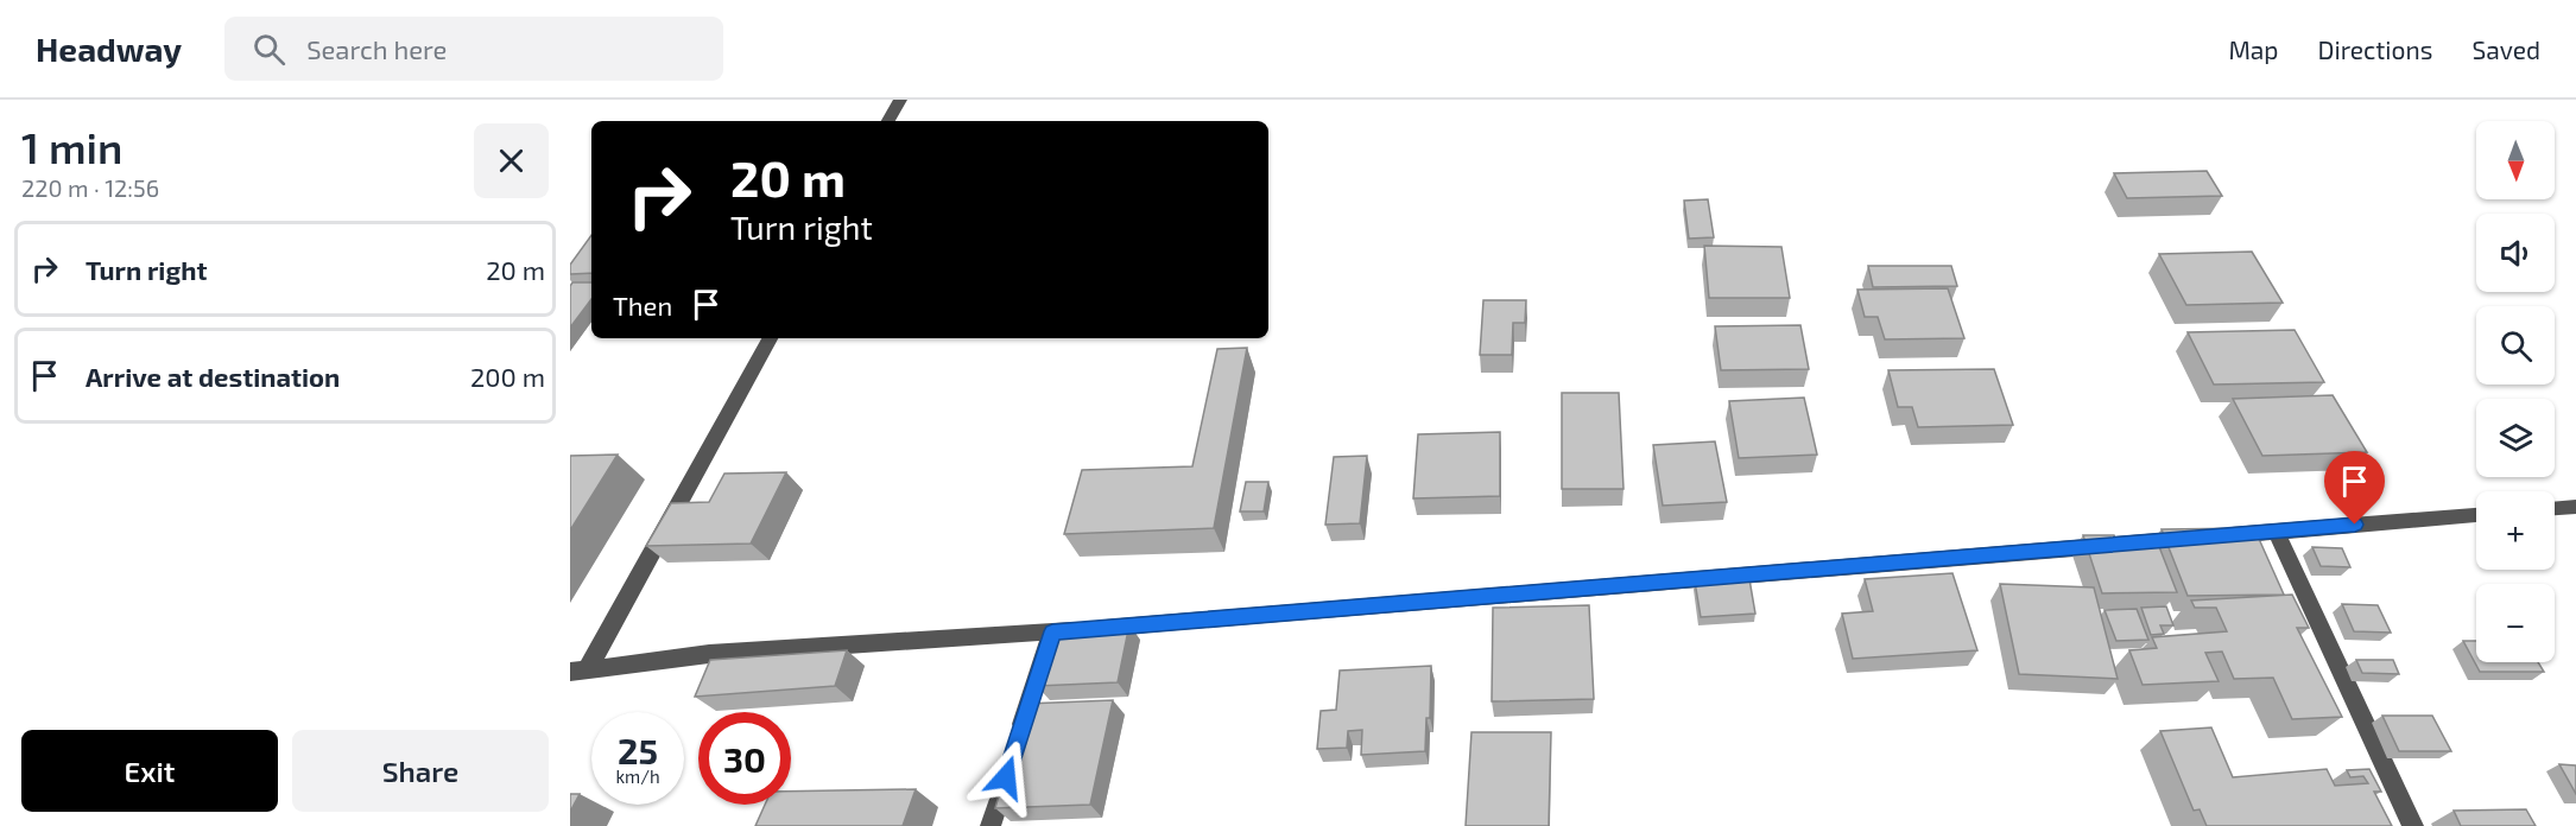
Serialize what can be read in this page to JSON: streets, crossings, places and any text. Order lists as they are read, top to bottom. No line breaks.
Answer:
{"north":"bottom","page":{"header":"Headway","search":"Search here","nav":["Map","Directions","Saved"],"heading":["1 min","220 m · 12:56"],"map_buttons":["+","−"],"turn":["20 m","Turn right"],"list":[{"name":"Turn right","value":"20 m"},{"name":"Arrive at destination","value":"200 m"}],"then":"Then","speed":"25 km/h","limit":"30","buttons":["Exit","Share"]}}
